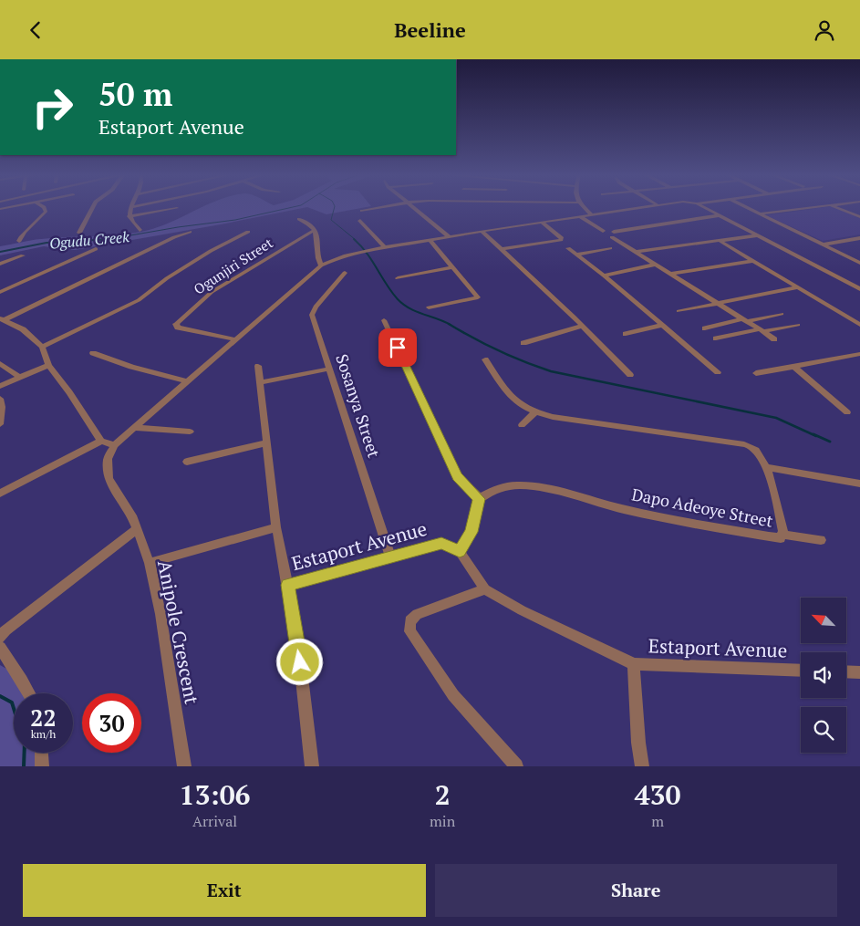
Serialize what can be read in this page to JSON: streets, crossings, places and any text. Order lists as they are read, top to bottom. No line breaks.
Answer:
{"streets":{"street":["Ogunjiri Street","Sosanya Street","Dapo Adeoye Street","Estaport Avenue","Anipole Crescent"]},"crossings":[["Sosanya Street","Estaport Avenue"]],"water":["Ogudu Creek"],"north":"top left","page":{"header":"Beeline","turn":["50 m","Estaport Avenue"],"speed":"22 km/h","limit":"30","eta":["13:06","Arrival","2","min","430","m"],"buttons":["Exit","Share"]}}
